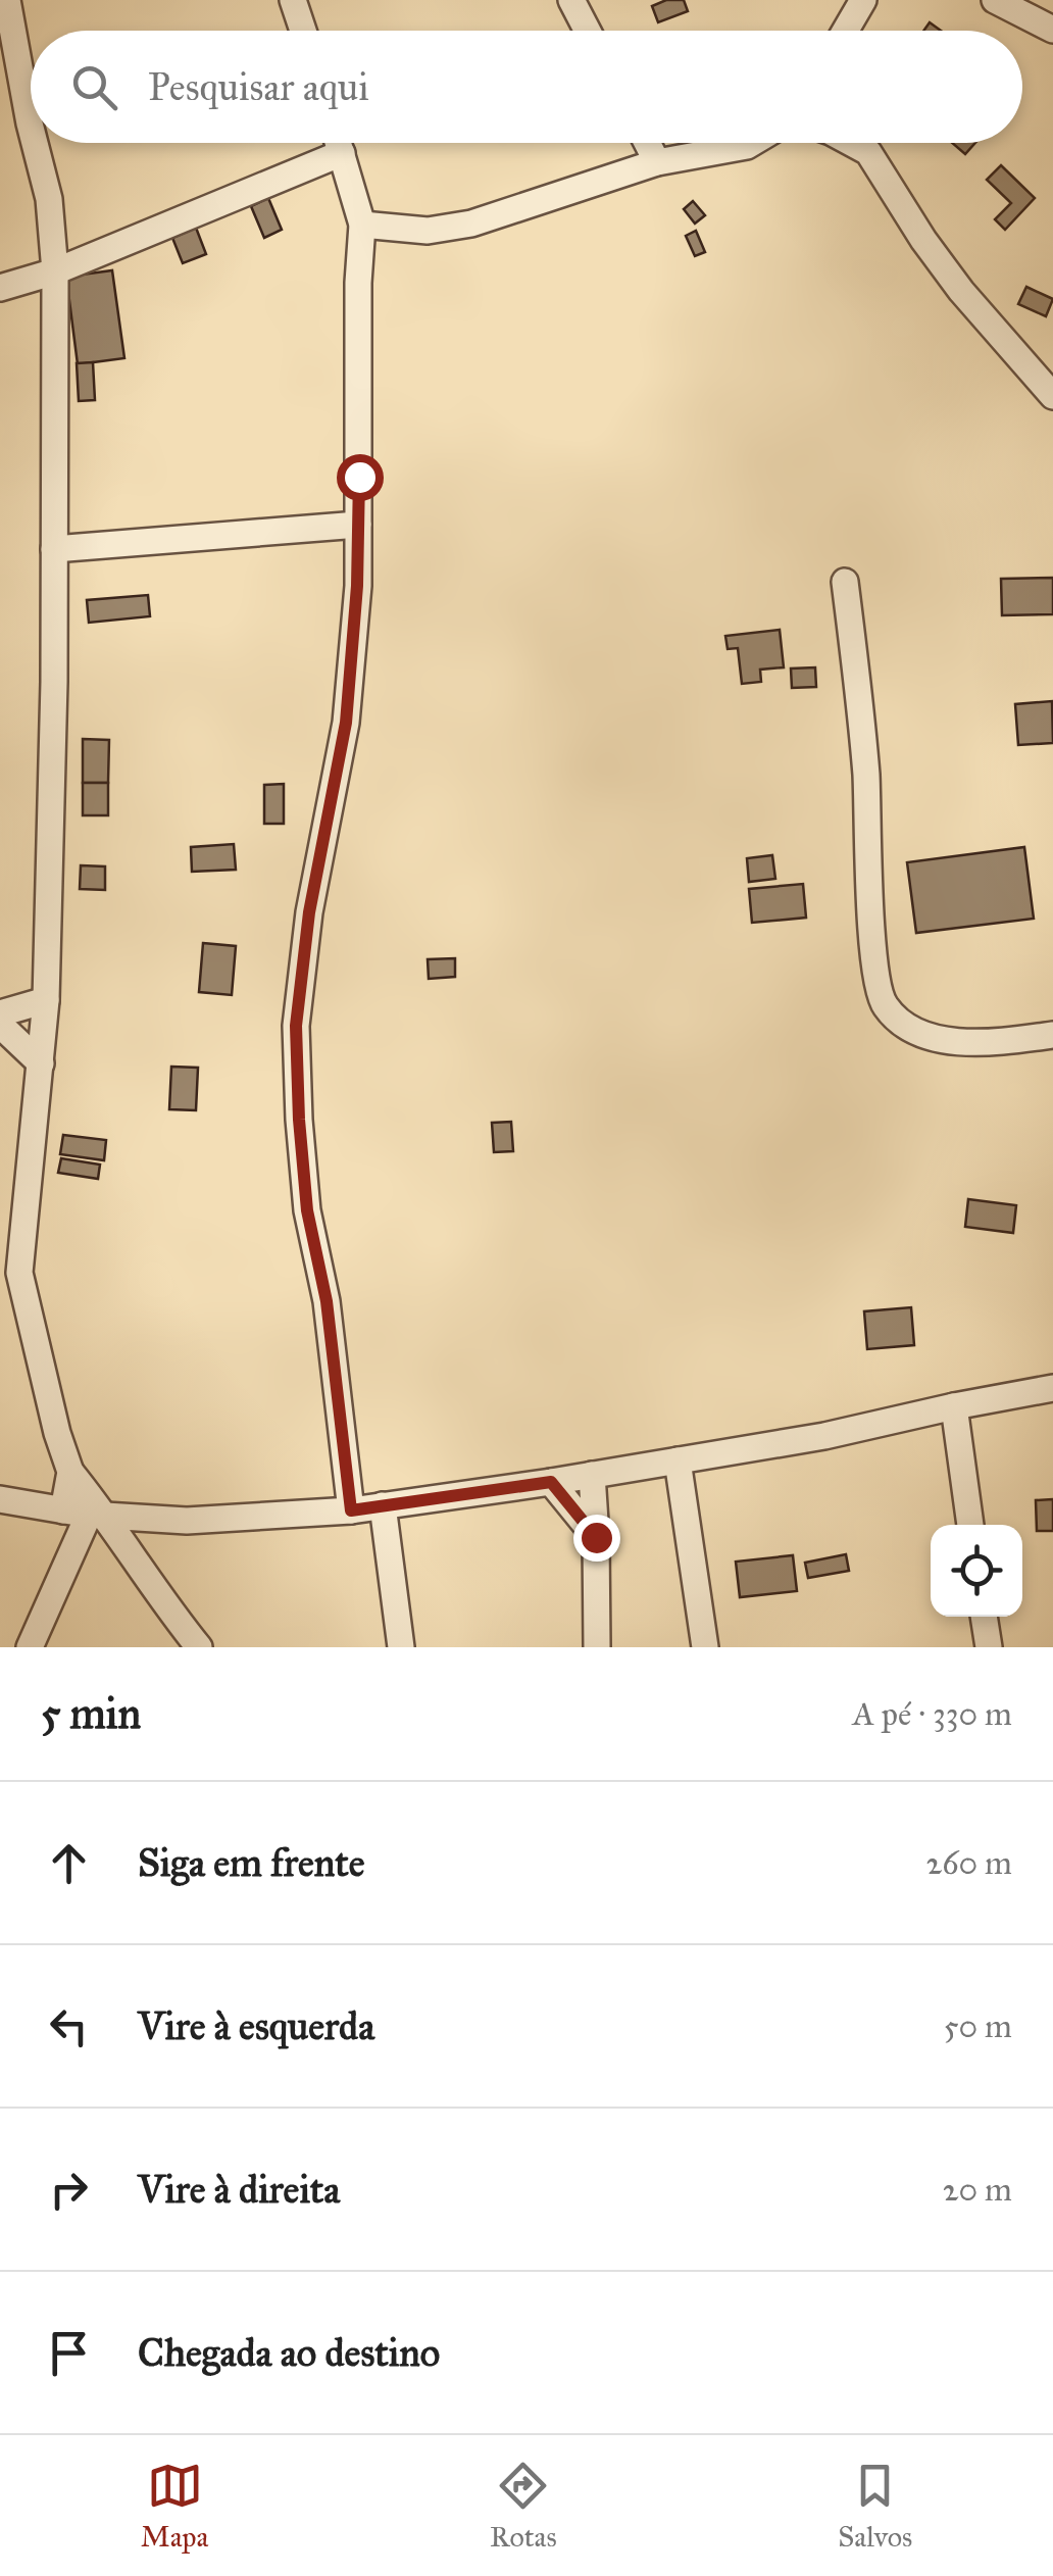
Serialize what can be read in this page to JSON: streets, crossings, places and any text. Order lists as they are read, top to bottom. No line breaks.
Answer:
{"page":{"search":"Pesquisar aqui","heading":["5 min","A pé · 330 m"],"list":[["Siga em frente","260 m"],["Vire à esquerda","50 m"],["Vire à direita","20 m"],"Chegada ao destino"],"nav":["Mapa","Rotas","Salvos"]}}
